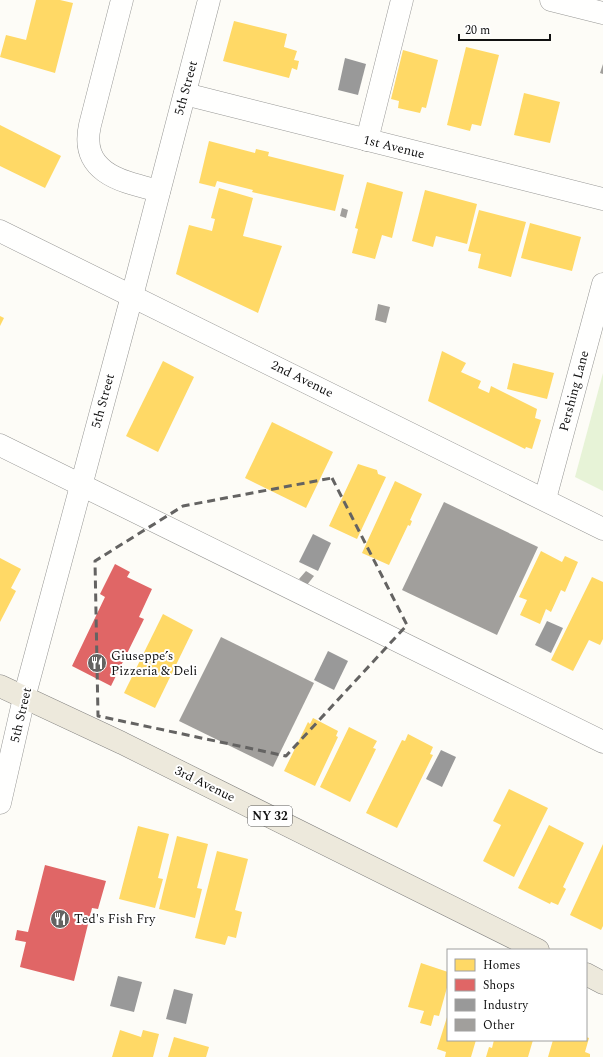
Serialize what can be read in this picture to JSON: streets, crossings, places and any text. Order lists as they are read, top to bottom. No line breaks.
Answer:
{"streets":{"main road":["3rd Avenue","NY 32"],"street":["5th Street","1st Avenue","2nd Avenue","Pershing Lane"]},"crossings":[["5th Street","1st Avenue"],["5th Street","2nd Avenue"],["5th Street","3rd Avenue"],["2nd Avenue","Pershing Lane"]],"places":{"restaurant":["Giuseppe’s Pizzeria & Deli","Ted's Fish Fry"]},"legend":["Homes","Shops","Industry","Other"],"scale_bar":"20 m"}
